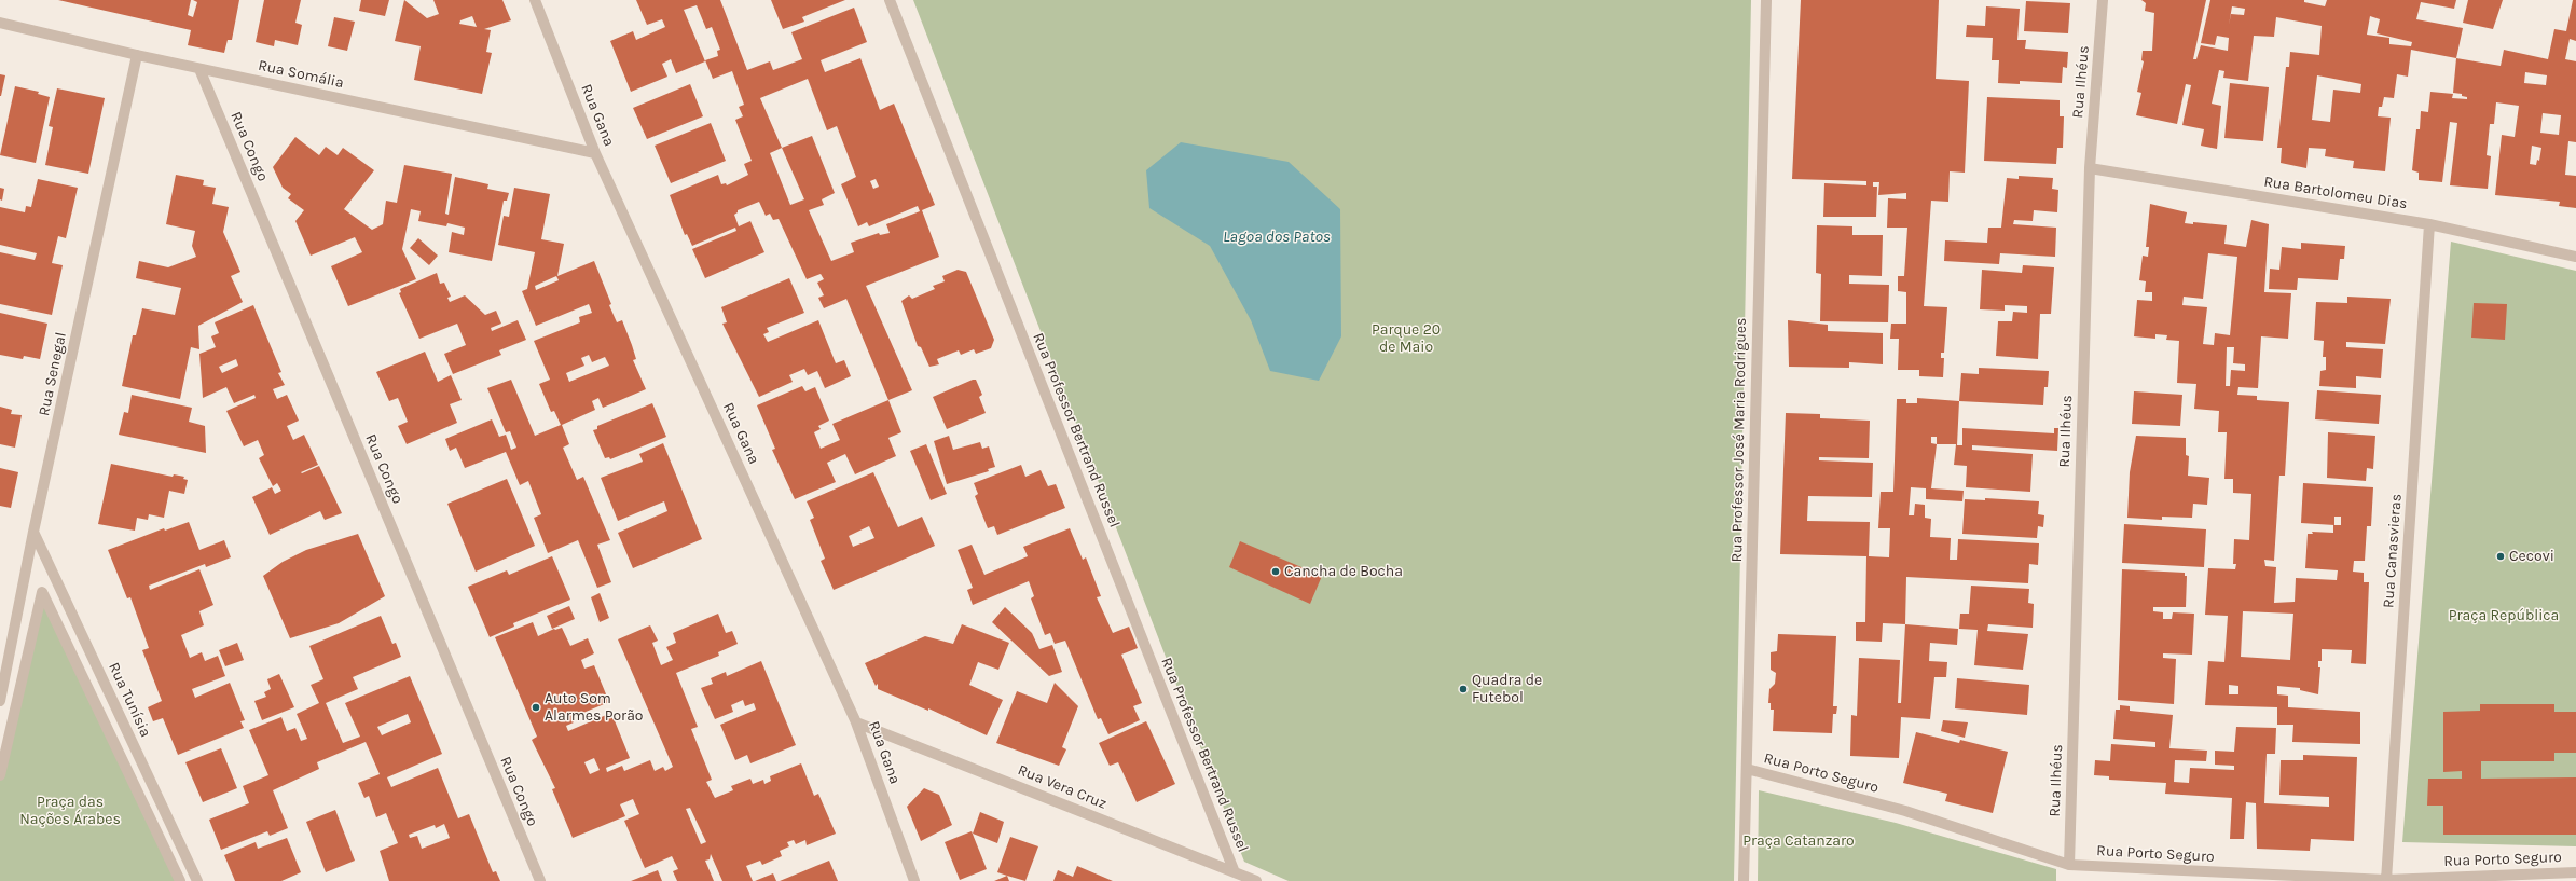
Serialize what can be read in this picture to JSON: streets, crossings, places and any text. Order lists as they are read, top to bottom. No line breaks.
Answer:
{"streets":{"street":["Rua Somália","Rua Ilhéus","Rua Gana","Rua Congo","Rua Bartolomeu Dias","Rua Senegal","Rua Professor Bertrand Russel","Rua Professor José Maria Rodrigues","Rua Canasvieras","Rua Tunísia","Rua Porto Seguro","Rua Vera Cruz"]},"crossings":[["Rua Somália","Rua Gana"],["Rua Somália","Rua Congo"],["Rua Somália","Rua Senegal"],["Rua Ilhéus","Rua Bartolomeu Dias"],["Rua Ilhéus","Rua Porto Seguro"],["Rua Gana","Rua Vera Cruz"],["Rua Bartolomeu Dias","Rua Canasvieras"],["Rua Senegal","Rua Tunísia"],["Rua Professor Bertrand Russel","Rua Vera Cruz"],["Rua Professor José Maria Rodrigues","Rua Porto Seguro"],["Rua Canasvieras","Rua Porto Seguro"]],"water":["Lagoa dos Patos"],"parks":["Parque 20 de Maio","Praça República","Praça das Nações Árabes","Praça Catanzaro"],"places":["Cecovi","Cancha de Bocha","Quadra de Futebol","Auto Som Alarmes Porão"]}
